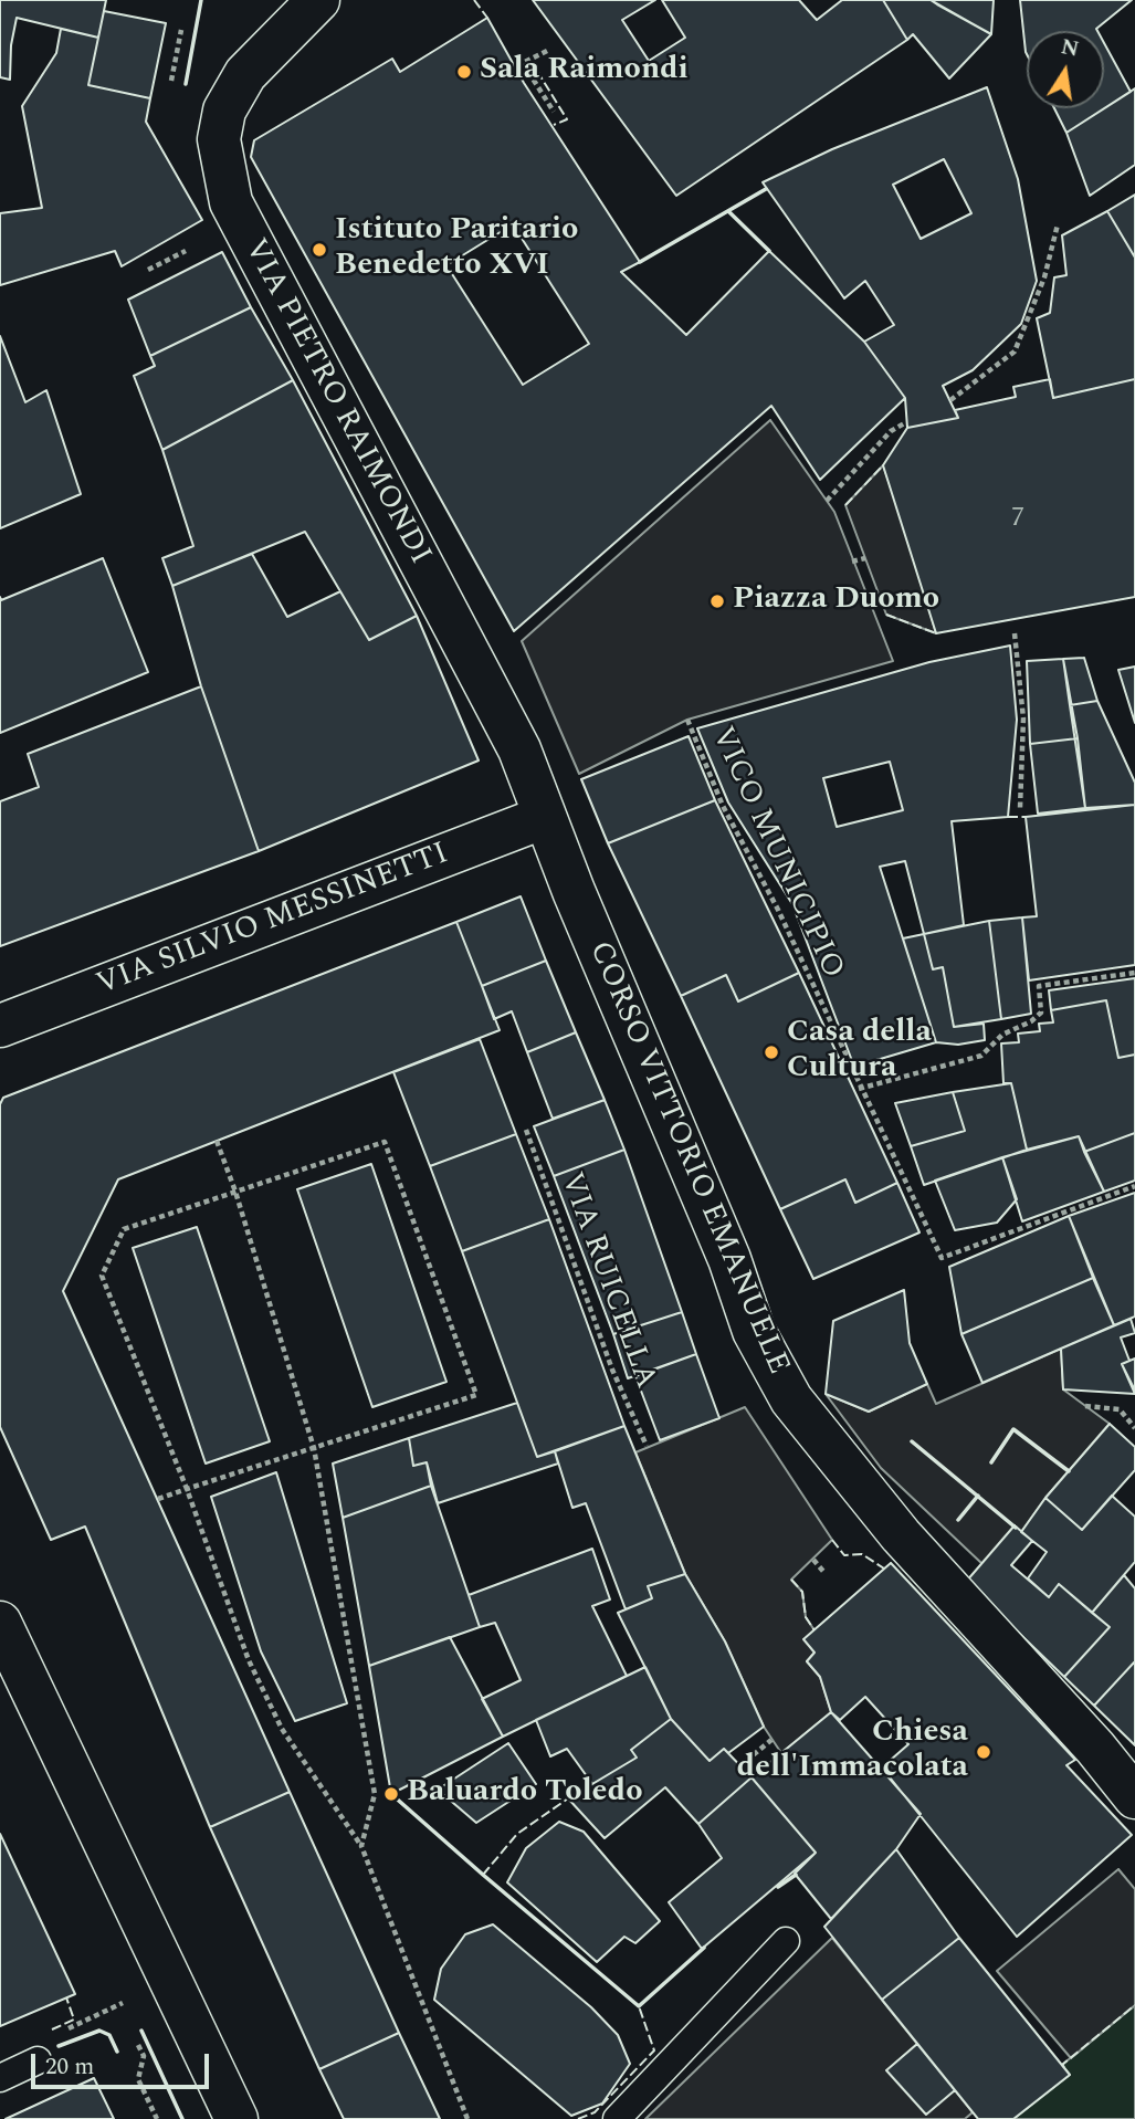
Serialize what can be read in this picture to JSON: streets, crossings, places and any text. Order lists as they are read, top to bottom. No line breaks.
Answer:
{"streets":{"street":["VIA PIETRO RAIMONDI","VIA SILVIO MESSINETTI","CORSO VITTORIO EMANUELE"],"path":["VICO MUNICIPIO","VIA RUICELLA"]},"crossings":[["VIA PIETRO RAIMONDI","VIA SILVIO MESSINETTI"],["VIA PIETRO RAIMONDI","CORSO VITTORIO EMANUELE"],["VIA SILVIO MESSINETTI","CORSO VITTORIO EMANUELE"]],"places":["Sala Raimondi","Istituto Paritario Benedetto XVI","Piazza Duomo","Casa della Cultura","Chiesa dell'Immacolata","Baluardo Toledo"],"house_numbers":["7"],"scale_bar":"20 m","north":"top"}
